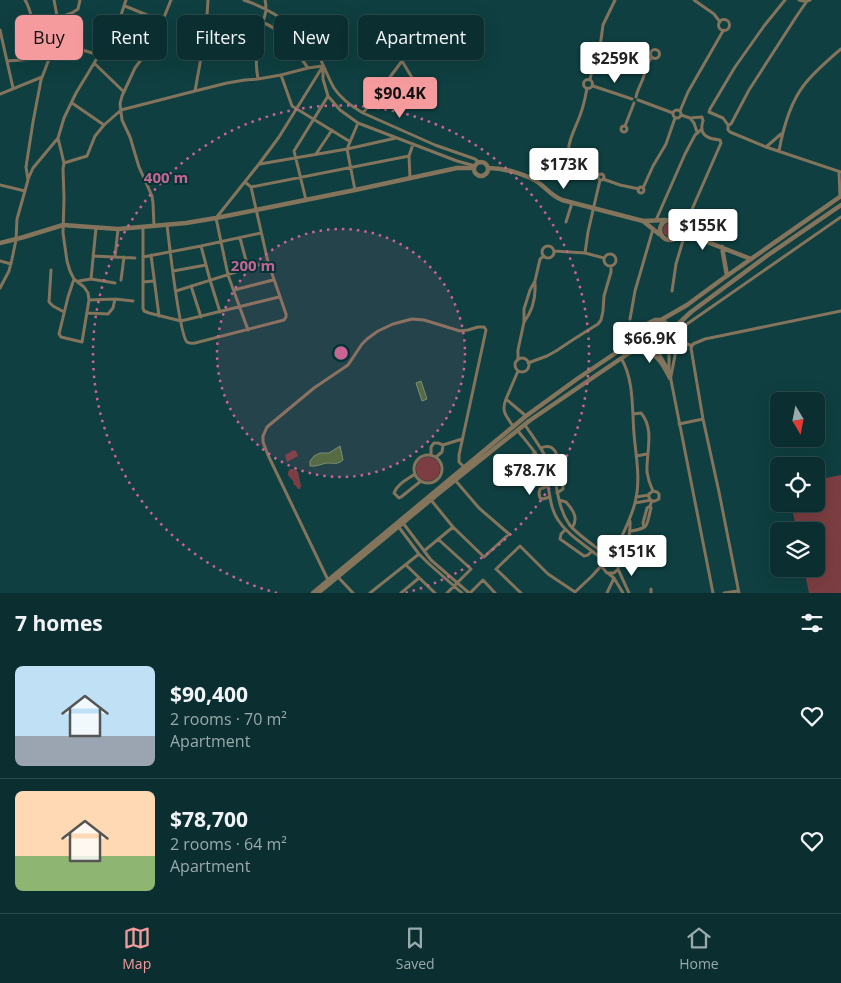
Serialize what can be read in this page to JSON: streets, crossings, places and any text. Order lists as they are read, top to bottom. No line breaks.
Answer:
{"north":"bottom","page":{"chip":["Buy","Rent","Filters","New","Apartment"],"price":["$259K","$90.4K","$173K","$155K","$66.9K","$78.7K","$151K"],"heading":"7 homes","list":[{"name":"$90,400","note":"2 rooms · 70 m² · Apartment"},{"name":"$78,700","note":"2 rooms · 64 m² · Apartment"}],"tabs":["Map","Saved","Home"]},"rings":["400 m","200 m"]}
